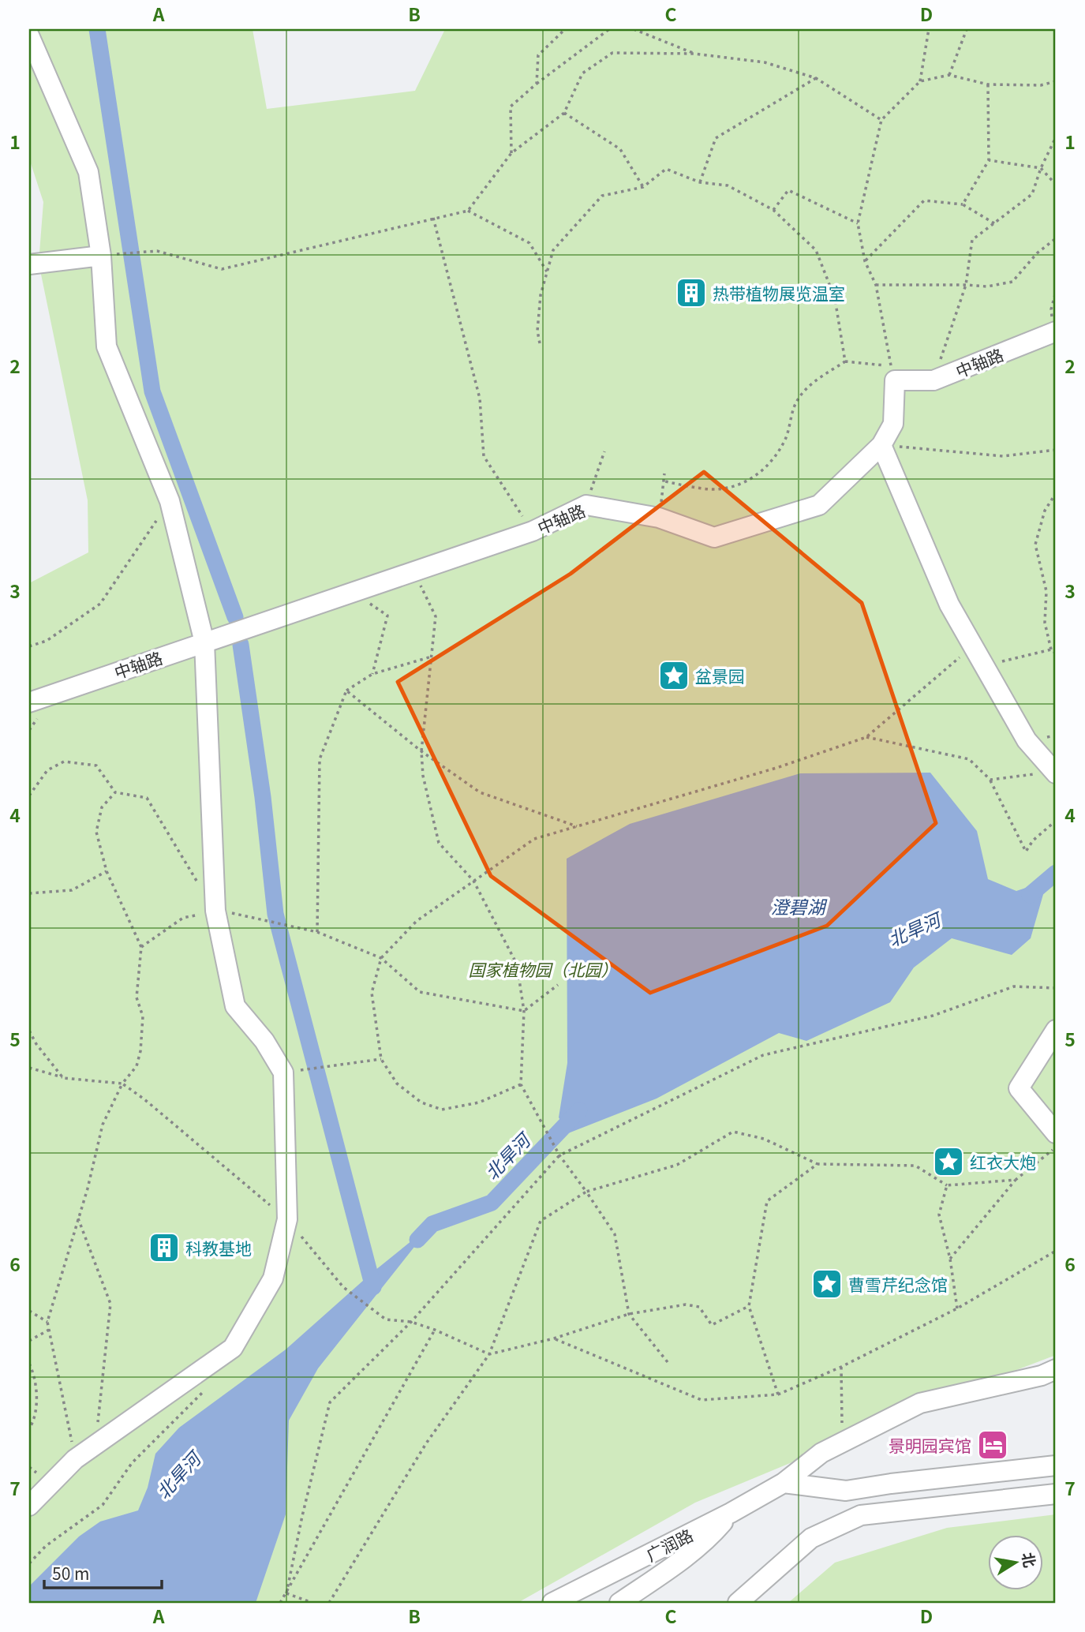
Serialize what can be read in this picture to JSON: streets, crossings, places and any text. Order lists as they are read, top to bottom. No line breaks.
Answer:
{"streets":{"street":["中轴路","广润路"]},"water":["澄碧湖","北旱河"],"parks":["国家植物园（北园）"],"places":{"building":["热带植物展览温室","科教基地"],"place":["盆景园","红衣大炮","曹雪芹纪念馆"],"hotel":["景明园宾馆"]},"scale_bar":"50 m","north":"right","grid":{"columns":["A","B","C","D"],"rows":["1","2","3","4","5","6","7"]}}
